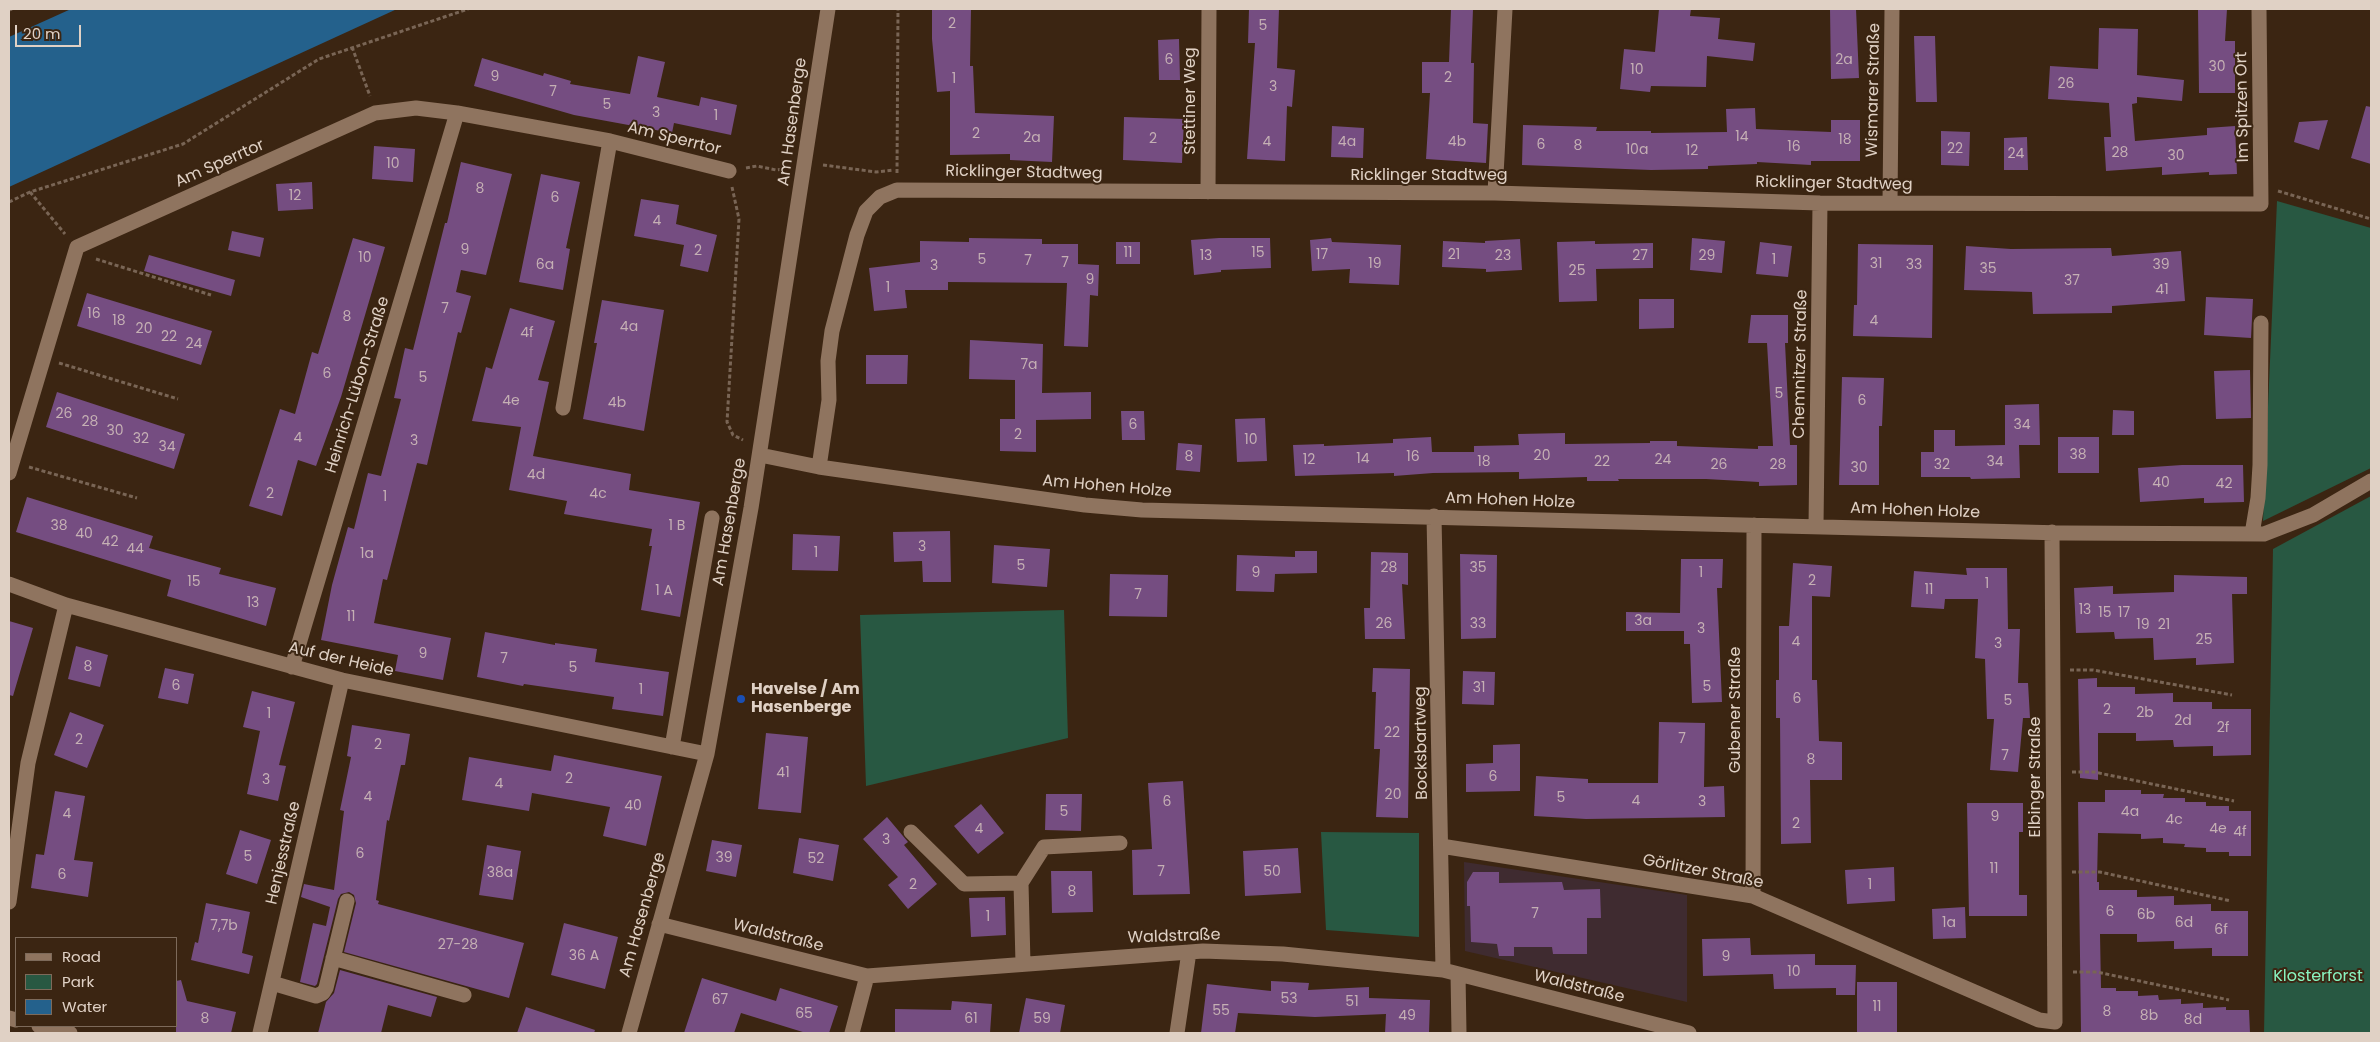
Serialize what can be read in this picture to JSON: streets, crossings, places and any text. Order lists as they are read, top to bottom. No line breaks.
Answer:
{"streets":{"street":["Wismarer Straße","Stettiner Weg","Im Spitzen Ort","Am Hasenberge","Am Sperrtor","Ricklinger Stadtweg","Chemnitzer Straße","Heinrich-Lübon-Straße","Am Hohen Holze","Auf der Heide","Gubener Straße","Bocksbartweg","Elbinger Straße","Henjesstraße","Görlitzer Straße","Waldstraße"]},"crossings":[["Wismarer Straße","Ricklinger Stadtweg"],["Stettiner Weg","Ricklinger Stadtweg"],["Im Spitzen Ort","Ricklinger Stadtweg"],["Am Hasenberge","Am Hohen Holze"],["Am Hasenberge","Auf der Heide"],["Am Hasenberge","Waldstraße"],["Am Sperrtor","Heinrich-Lübon-Straße"],["Ricklinger Stadtweg","Chemnitzer Straße"],["Ricklinger Stadtweg","Am Hohen Holze"],["Chemnitzer Straße","Am Hohen Holze"],["Heinrich-Lübon-Straße","Auf der Heide"],["Am Hohen Holze","Gubener Straße"],["Am Hohen Holze","Bocksbartweg"],["Am Hohen Holze","Elbinger Straße"],["Auf der Heide","Henjesstraße"],["Gubener Straße","Görlitzer Straße"],["Bocksbartweg","Görlitzer Straße"],["Bocksbartweg","Waldstraße"],["Elbinger Straße","Görlitzer Straße"]],"parks":["Klosterforst"],"places":["Havelse / Am Hasenberge"],"house_numbers":["2","5","6","2a","30","10","9","2","1","26","3","7","5","3","1","2","14","2a","2","18","4","4a","4b","6","8","16","22","10a","12","28","24","30","10","8","12","6","4","9","2","11","15","17","21","13","23","27","29","10","5","1","7","7","19","31","6a","33","39","3","35","25","9","37","1","41","7","16","8","18","4","4a","20","4f","22","24","7a","6","5","5","4e","6","4b","26","28","6","34","30","2","4","32","10","3","34","38","20","8","16","14","12","24","18","22","34","26","28","32","30","4d","40","42","2","4c","1","38","1 B","40","42","3","44","1","1a","5","28","35","9","1","2","15","1","11","1 A","7","13","13","15","17","11","3a","26","33","19","21","3","25","4","3","9","7","8","5","6","5","31","1","6","5","2","2b","1","2d","2f","22","7","2","2","7","8","41","6","2","3","4","20","4","5","4","6","3","40","5","4a","4","9","4c","2","4","4e","4f","3","6","5","39","52","11","7","50","38a","6","2","1","8","6","7","6b","1","1a","6d","7,7b","6f","27-28","36 A","9","10","53","67","51","11","55","8","65","49","8b","8","61","59","8d"],"legend":["Road","Park","Water"],"scale_bar":"20 m"}
